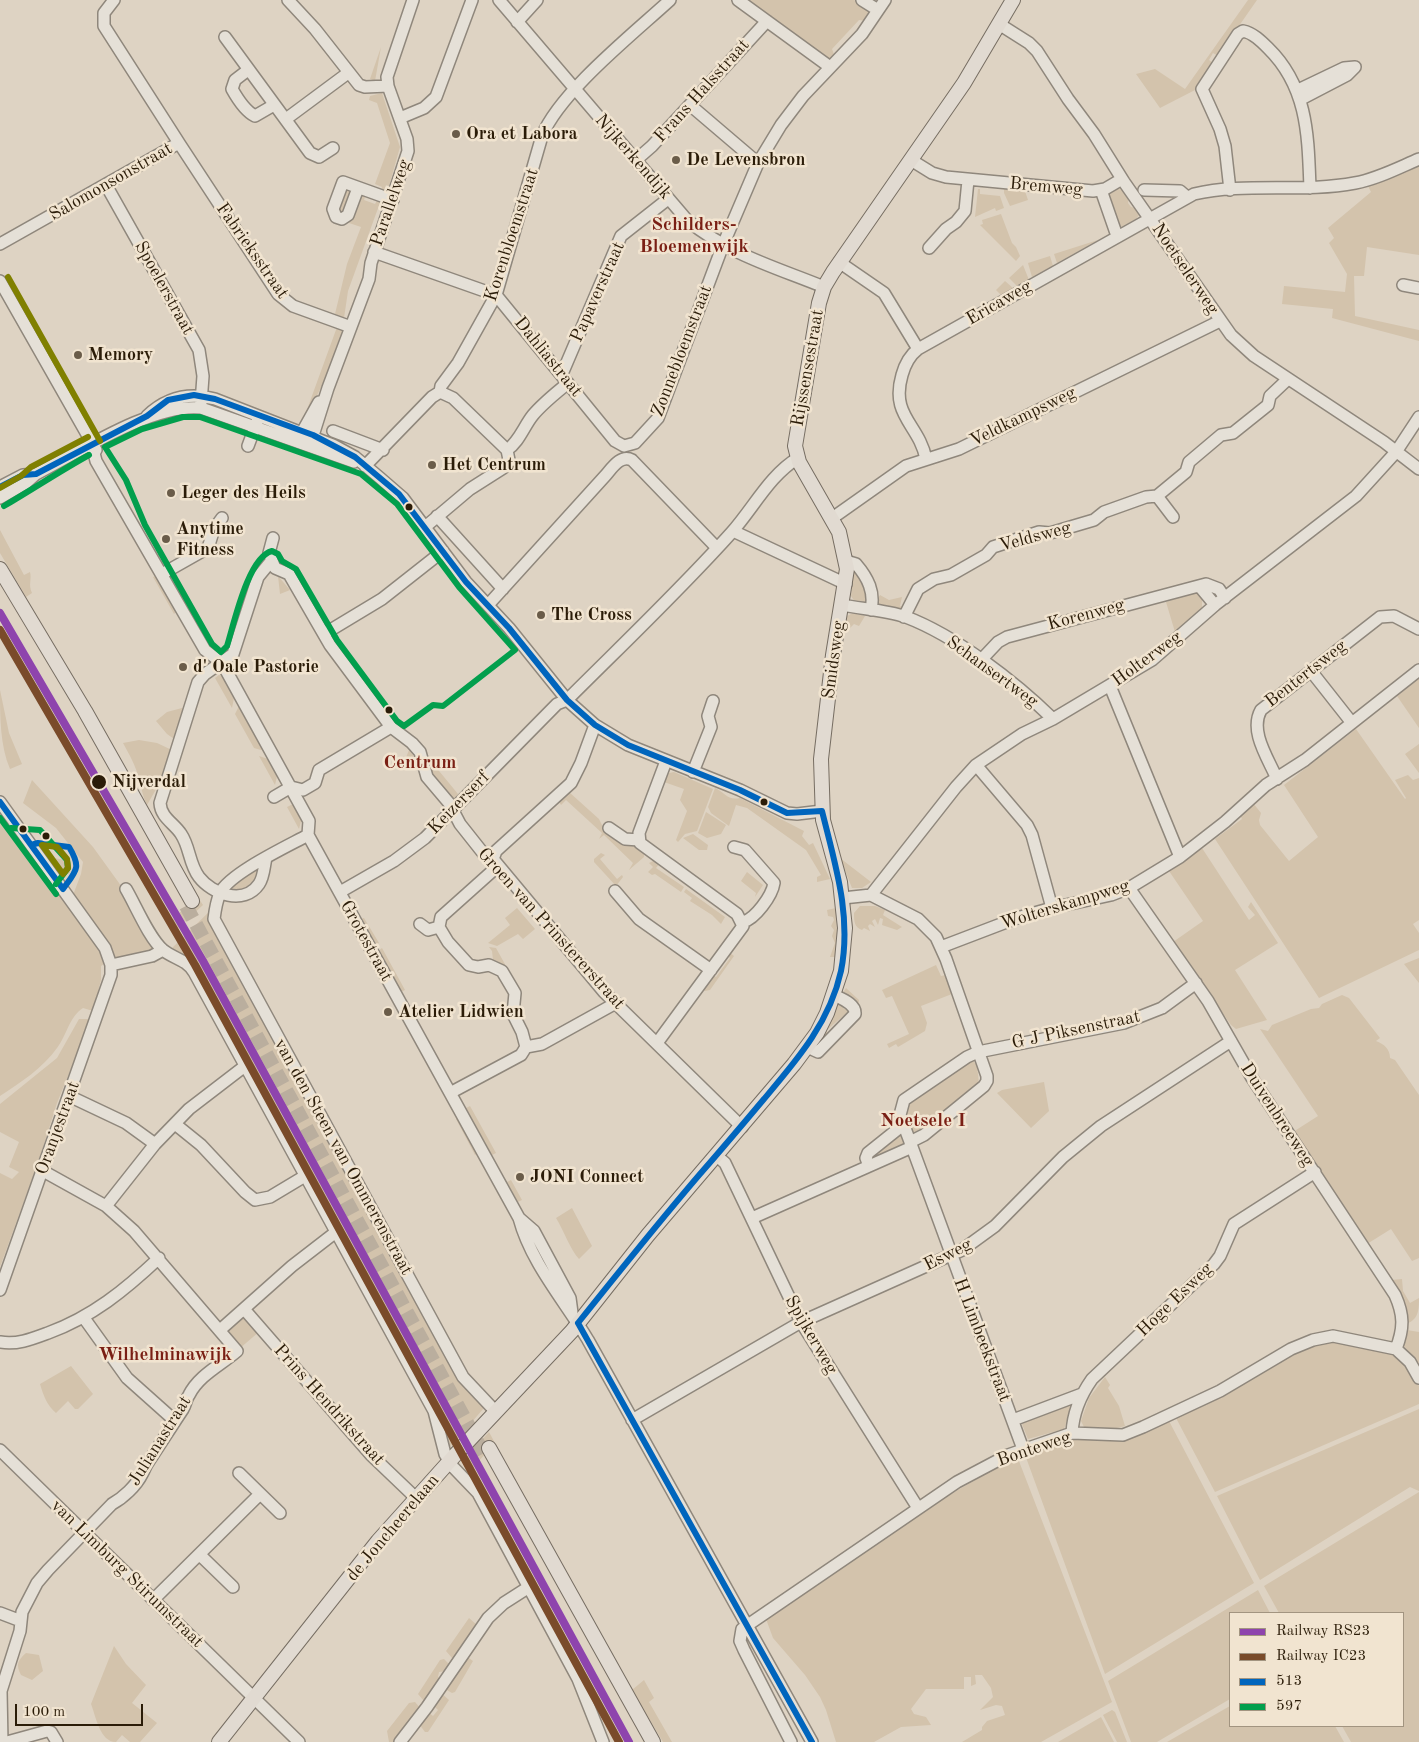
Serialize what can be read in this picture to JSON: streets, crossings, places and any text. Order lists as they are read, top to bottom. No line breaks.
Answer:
{"streets":{"main road":["Rijssensestraat","Smidsweg","de Joncheerelaan"],"street":["Frans Halsstraat","Nijkerkendijk","Salomonsonstraat","Bremweg","Parallelweg","Korenbloemstraat","Fabrieksstraat","Noetselerweg","Spoelerstraat","Papaverstraat","Ericaweg","Zonnebloemstraat","Dahliastraat","Veldkampsweg","Veldsweg","Korenweg","Holterweg","Schansertweg","Bentertsweg","Keizerserf","Wolterskampweg","Groen van Prinstererstraat","Grotestraat","G J Piksenstraat","Duivenbreeweg","Oranjestraat","van den Steen van Ommerenstraat","Esweg","Hoge Esweg","Spijkerweg","H Limbeekstraat","Prins Hendrikstraat","Julianastraat","Bonteweg","van Limburg Stirumstraat"]},"crossings":[["Frans Halsstraat","Nijkerkendijk"],["Nijkerkendijk","Korenbloemstraat"],["Nijkerkendijk","Papaverstraat"],["Nijkerkendijk","Zonnebloemstraat"],["Nijkerkendijk","Rijssensestraat"],["Salomonsonstraat","Fabrieksstraat"],["Salomonsonstraat","Spoelerstraat"],["Bremweg","Noetselerweg"],["Bremweg","Rijssensestraat"],["Parallelweg","Fabrieksstraat"],["Korenbloemstraat","Dahliastraat"],["Noetselerweg","Ericaweg"],["Noetselerweg","Rijssensestraat"],["Noetselerweg","Veldkampsweg"],["Noetselerweg","Veldsweg"],["Noetselerweg","Holterweg"],["Papaverstraat","Dahliastraat"],["Ericaweg","Veldkampsweg"],["Zonnebloemstraat","Dahliastraat"],["Rijssensestraat","Smidsweg"],["Veldkampsweg","Smidsweg"],["Veldsweg","Schansertweg"],["Korenweg","Schansertweg"],["Holterweg","Schansertweg"],["Smidsweg","Schansertweg"],["Smidsweg","Groen van Prinstererstraat"],["Smidsweg","Grotestraat"],["Smidsweg","Spijkerweg"],["Smidsweg","de Joncheerelaan"],["Bentertsweg","Wolterskampweg"],["Keizerserf","Groen van Prinstererstraat"],["Keizerserf","Grotestraat"],["Wolterskampweg","Duivenbreeweg"],["Grotestraat","Esweg"],["Grotestraat","Bonteweg"],["Grotestraat","de Joncheerelaan"],["G J Piksenstraat","Duivenbreeweg"],["G J Piksenstraat","H Limbeekstraat"],["Duivenbreeweg","Esweg"],["Duivenbreeweg","Hoge Esweg"],["Duivenbreeweg","Bonteweg"],["van den Steen van Ommerenstraat","de Joncheerelaan"],["Esweg","Spijkerweg"],["Esweg","H Limbeekstraat"],["Hoge Esweg","Bonteweg"],["Spijkerweg","Bonteweg"],["H Limbeekstraat","Bonteweg"],["Prins Hendrikstraat","de Joncheerelaan"],["Julianastraat","van Limburg Stirumstraat"],["de Joncheerelaan","van Limburg Stirumstraat"]],"districts":["Schilders- Bloemenwijk","Centrum","Noetsele I","Wilhelminawijk"],"places":["Ora et Labora","De Levensbron","Memory","Het Centrum","Leger des Heils","Anytime Fitness","The Cross","d' Oale Pastorie","Nijverdal","Atelier Lidwien","JONI Connect"],"lines":["transit line 513","transit line 597","rail line RS23","rail line IC23"],"legend":["Railway RS23","Railway IC23","513","597"],"scale_bar":"100 m"}
